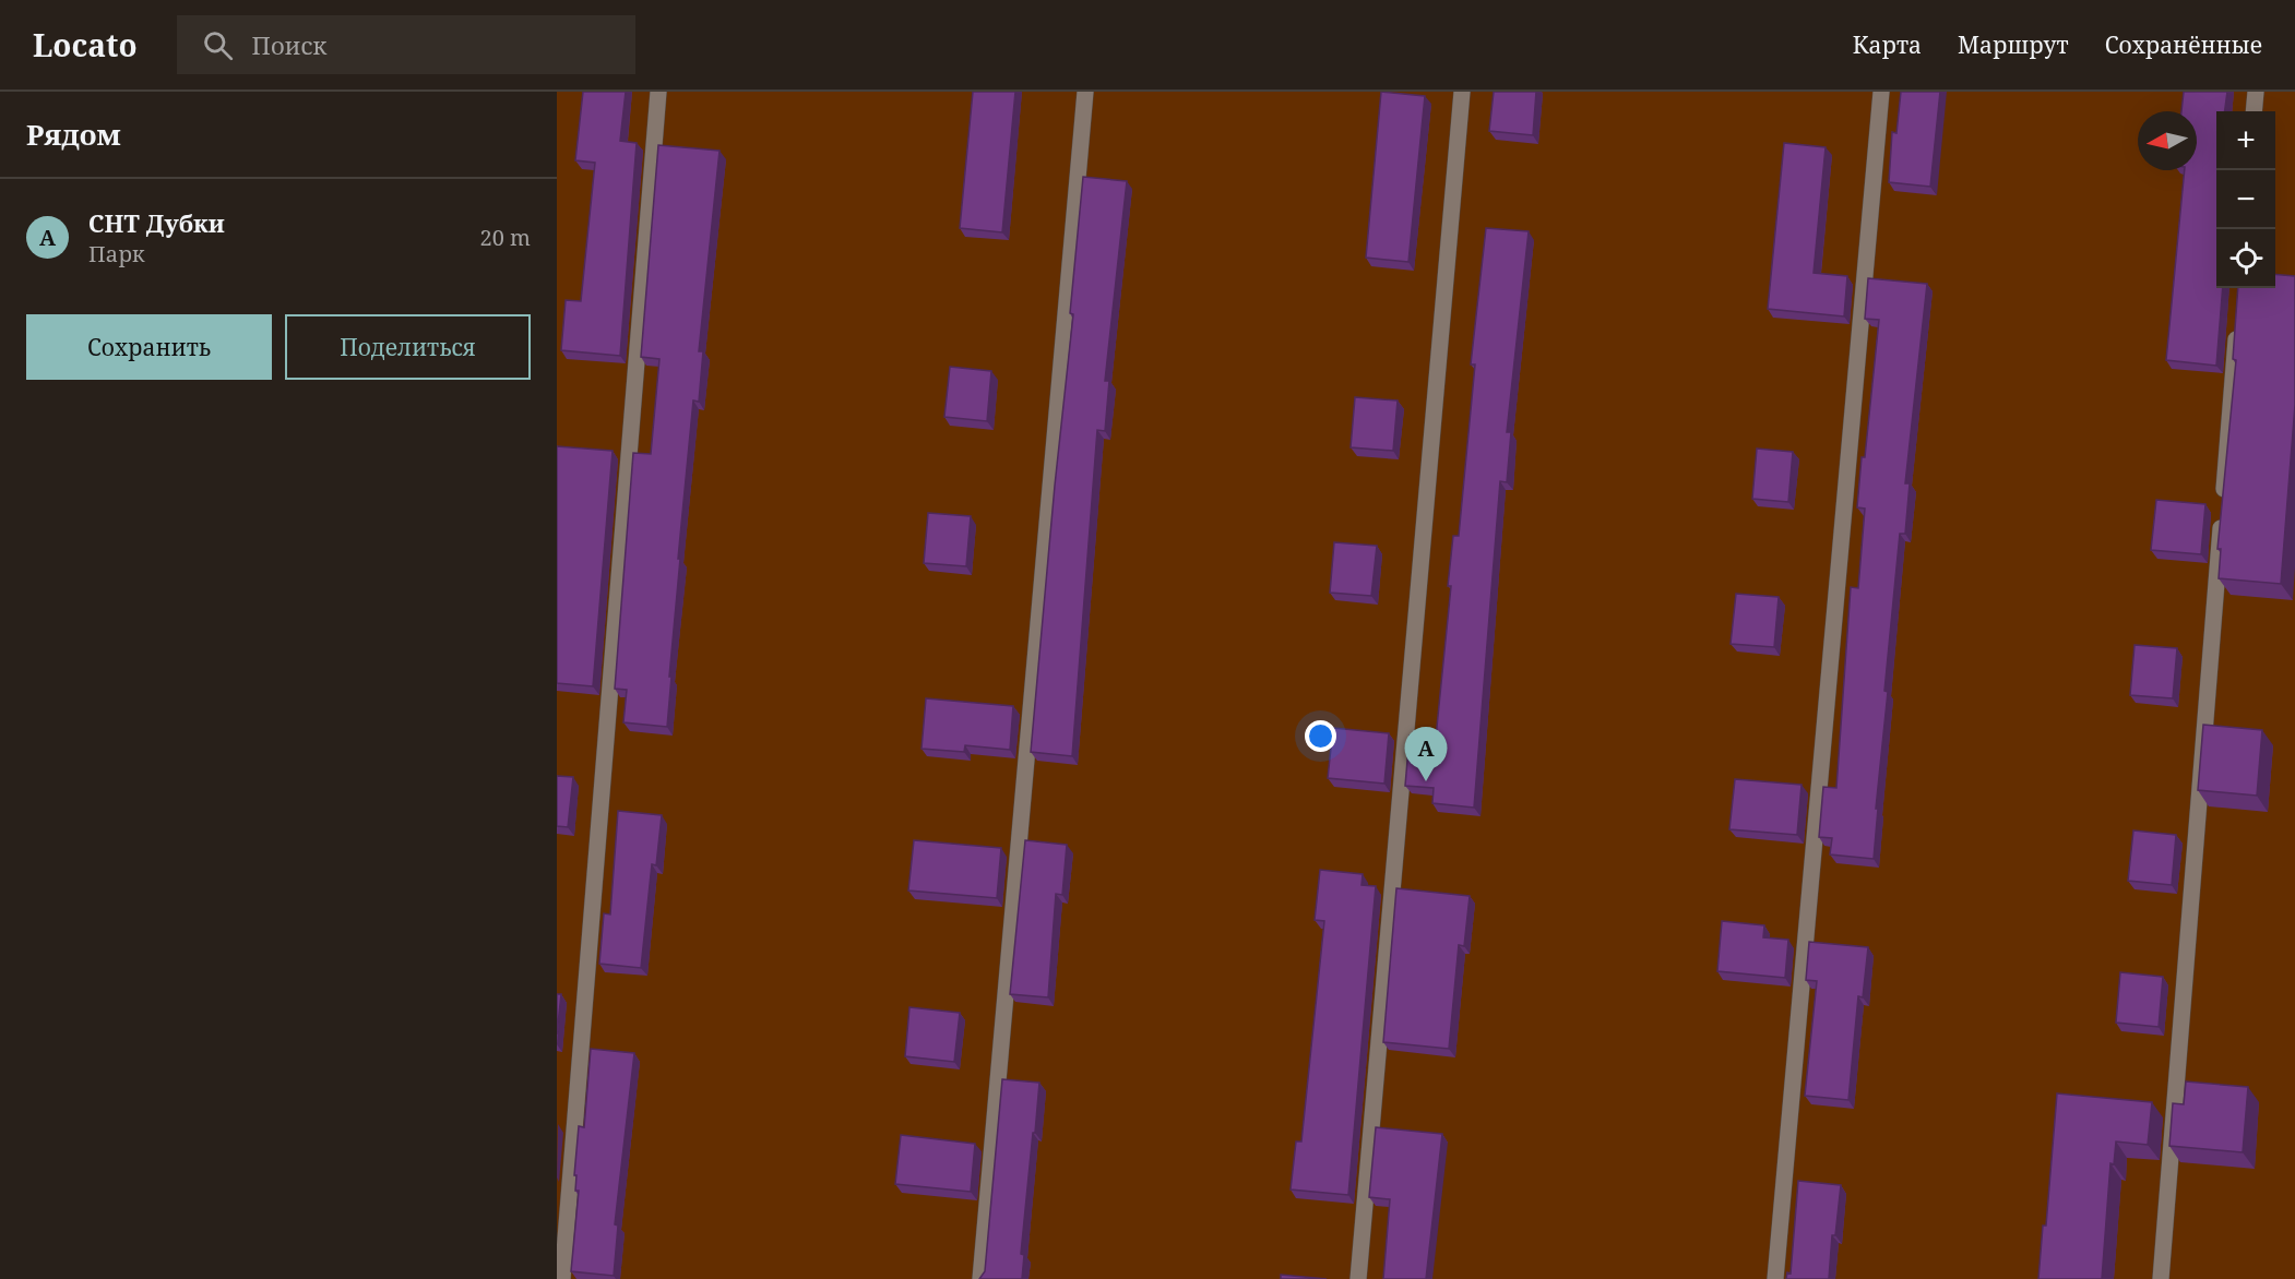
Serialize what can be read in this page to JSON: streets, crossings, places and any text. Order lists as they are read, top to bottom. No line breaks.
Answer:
{"north":"left","page":{"header":"Locato","search":"Поиск","nav":["Карта","Маршрут","Сохранённые"],"heading":"Рядом","map_buttons":["+","−"],"list":[{"mark":"A","name":"СНТ Дубки","note":"Парк","value":"20 m"}],"buttons":["Сохранить","Поделиться"],"pins":"A"}}
